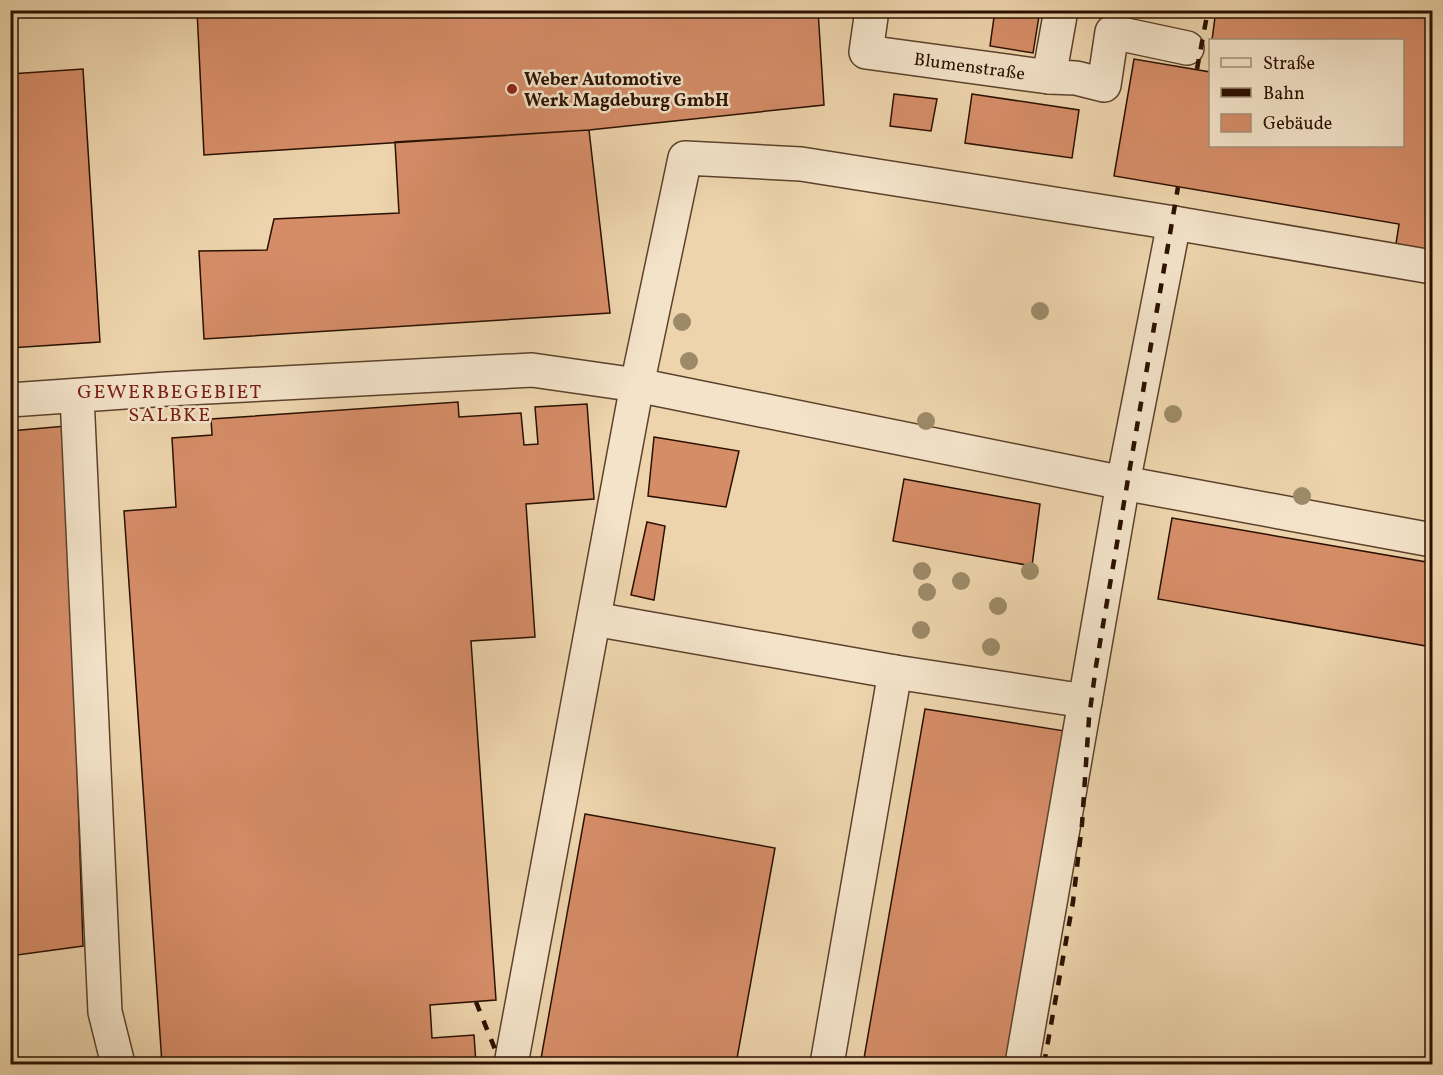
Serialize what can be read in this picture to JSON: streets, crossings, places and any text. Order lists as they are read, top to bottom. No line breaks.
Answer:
{"streets":{"street":["Blumenstraße"]},"districts":["GEWERBEGEBIET SALBKE"],"places":["Weber Automotive Werk Magdeburg GmbH"],"legend":["Straße","Bahn","Gebäude"]}
